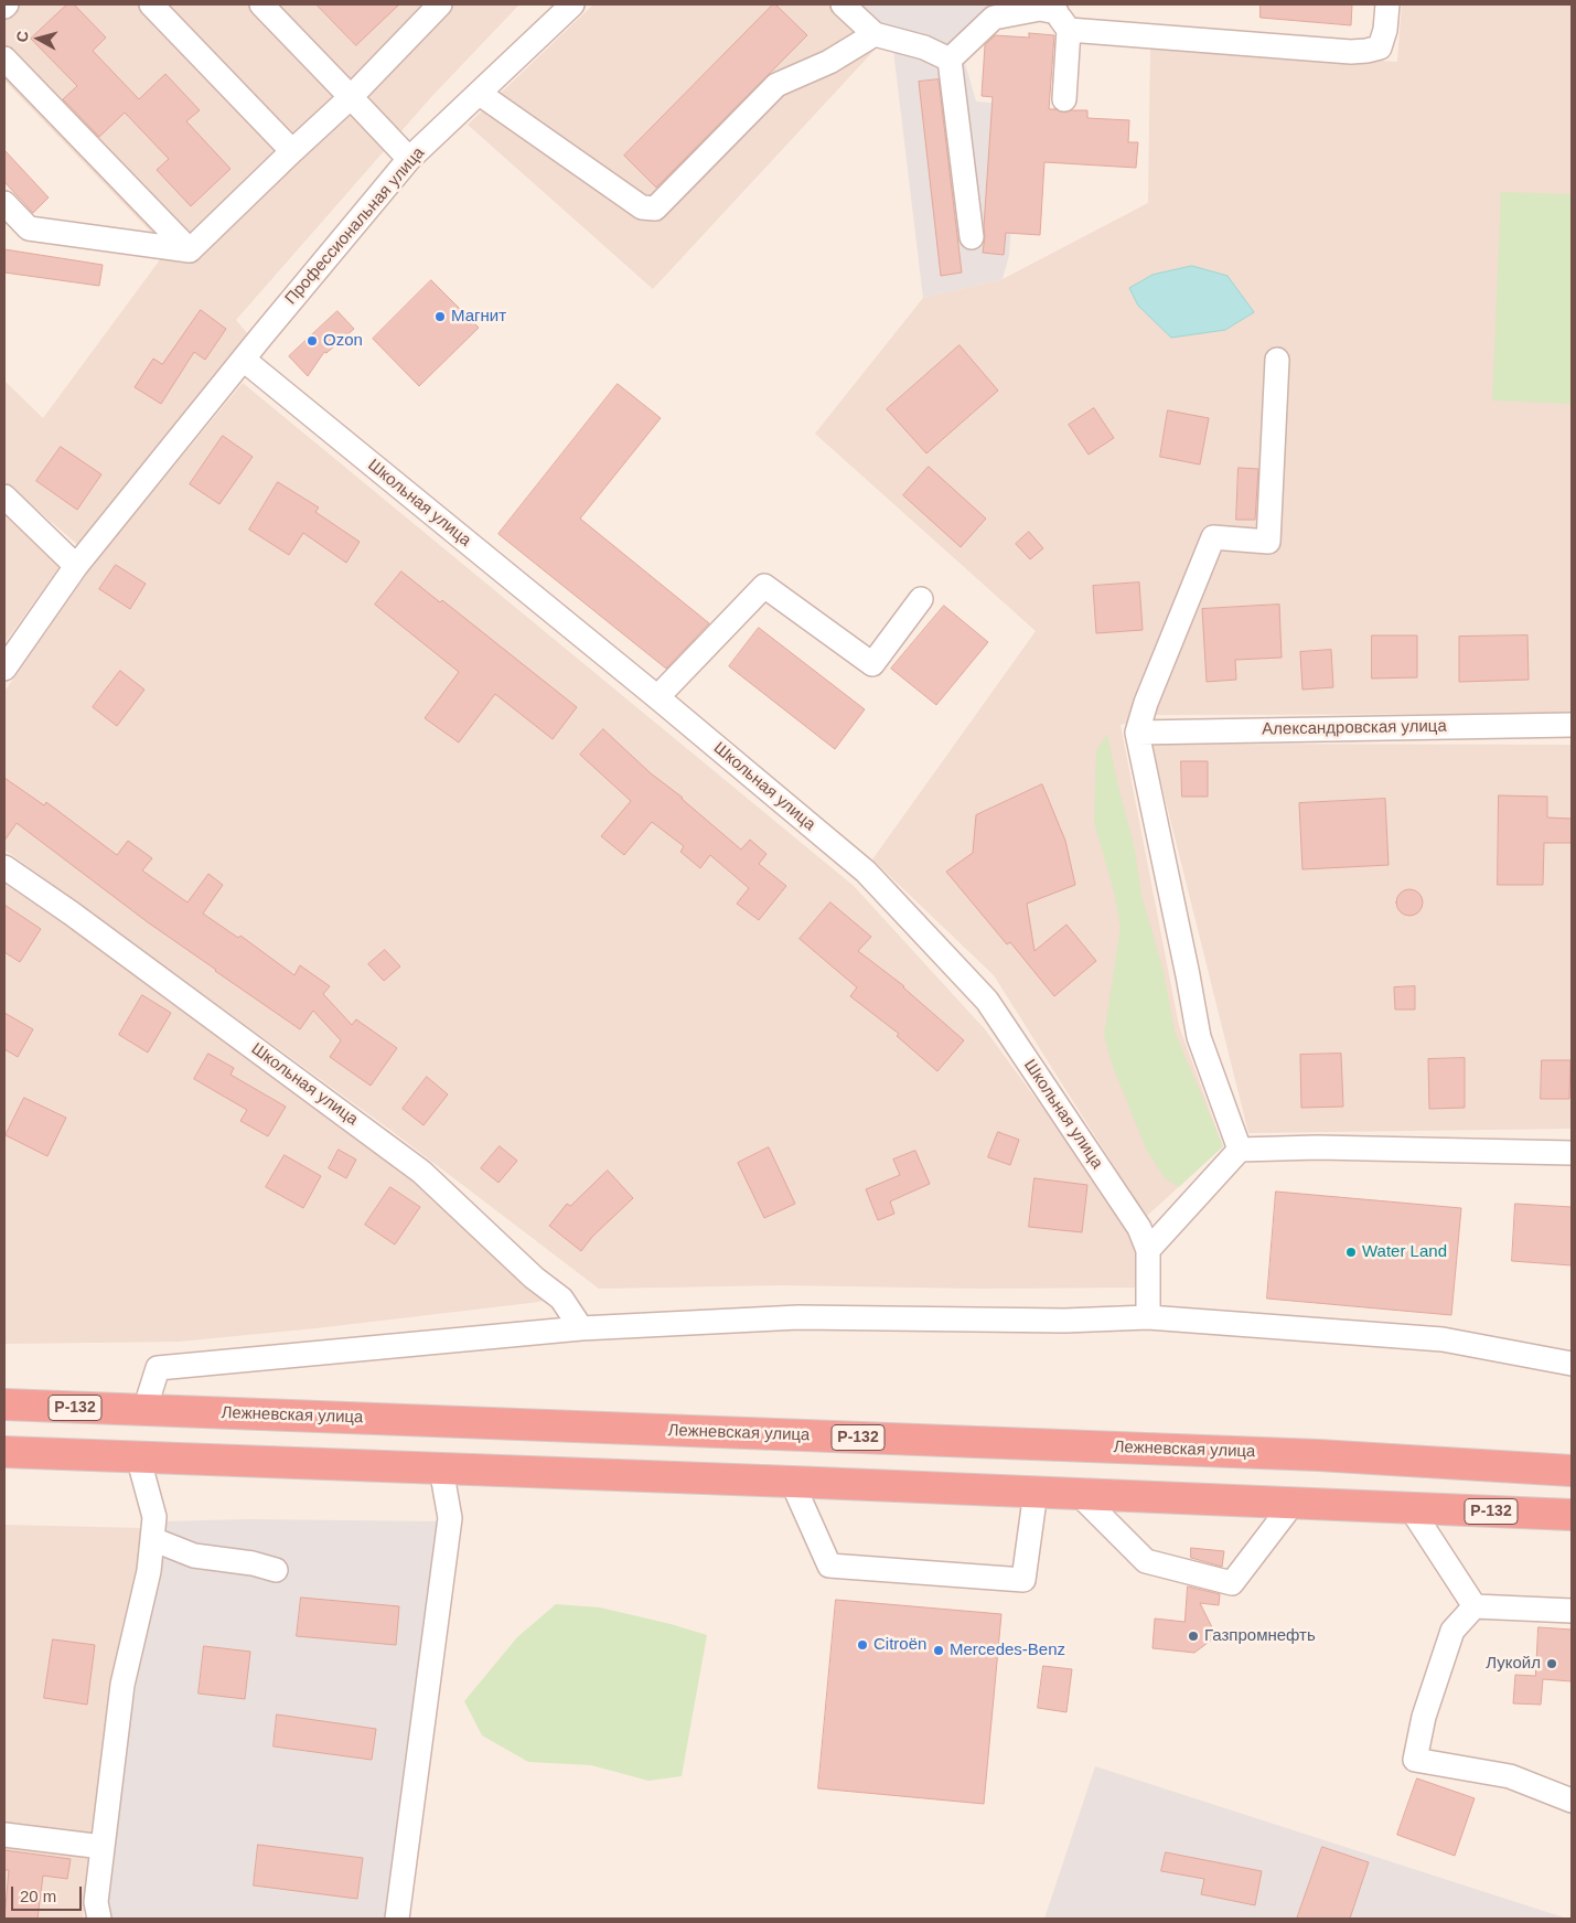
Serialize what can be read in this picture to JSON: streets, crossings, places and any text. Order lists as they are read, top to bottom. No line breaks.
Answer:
{"streets":{"highway":["Р-132","Лежневская улица"],"street":["Профессиональная улица","Школьная улица","Александровская улица"]},"crossings":[["Профессиональная улица","Школьная улица"]],"places":["Магнит","Ozon","Water Land","Газпромнефть","Citroën","Mercedes-Benz","Лукойл"],"scale_bar":"20 m","north":"left"}
